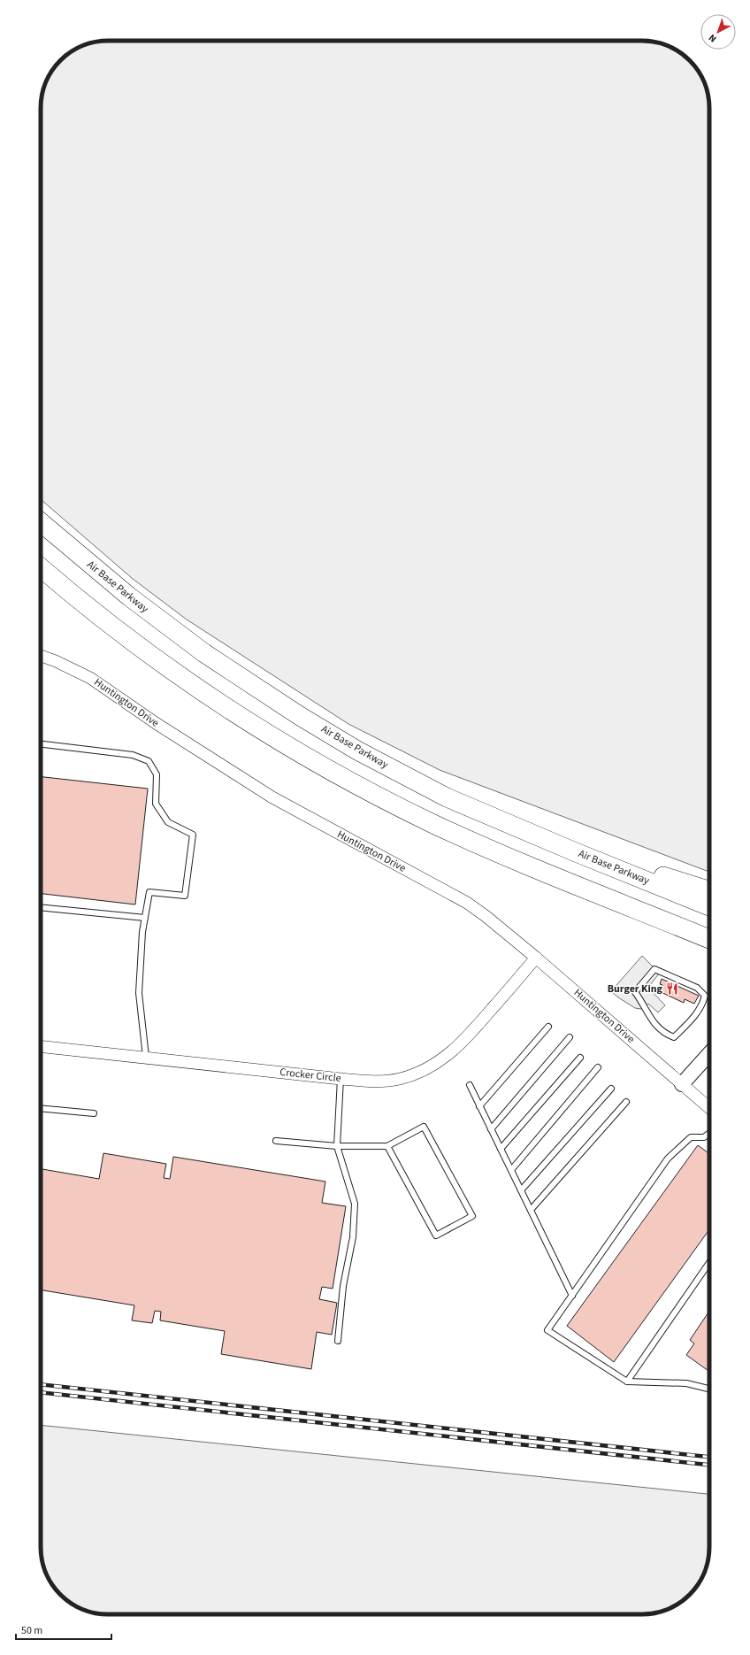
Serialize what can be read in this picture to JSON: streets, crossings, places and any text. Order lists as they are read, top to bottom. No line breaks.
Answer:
{"streets":{"main road":["Air Base Parkway"],"street":["Huntington Drive","Crocker Circle"]},"crossings":[["Huntington Drive","Crocker Circle"]],"places":{"restaurant":["Burger King"]},"scale_bar":"50 m","north":"bottom left"}
